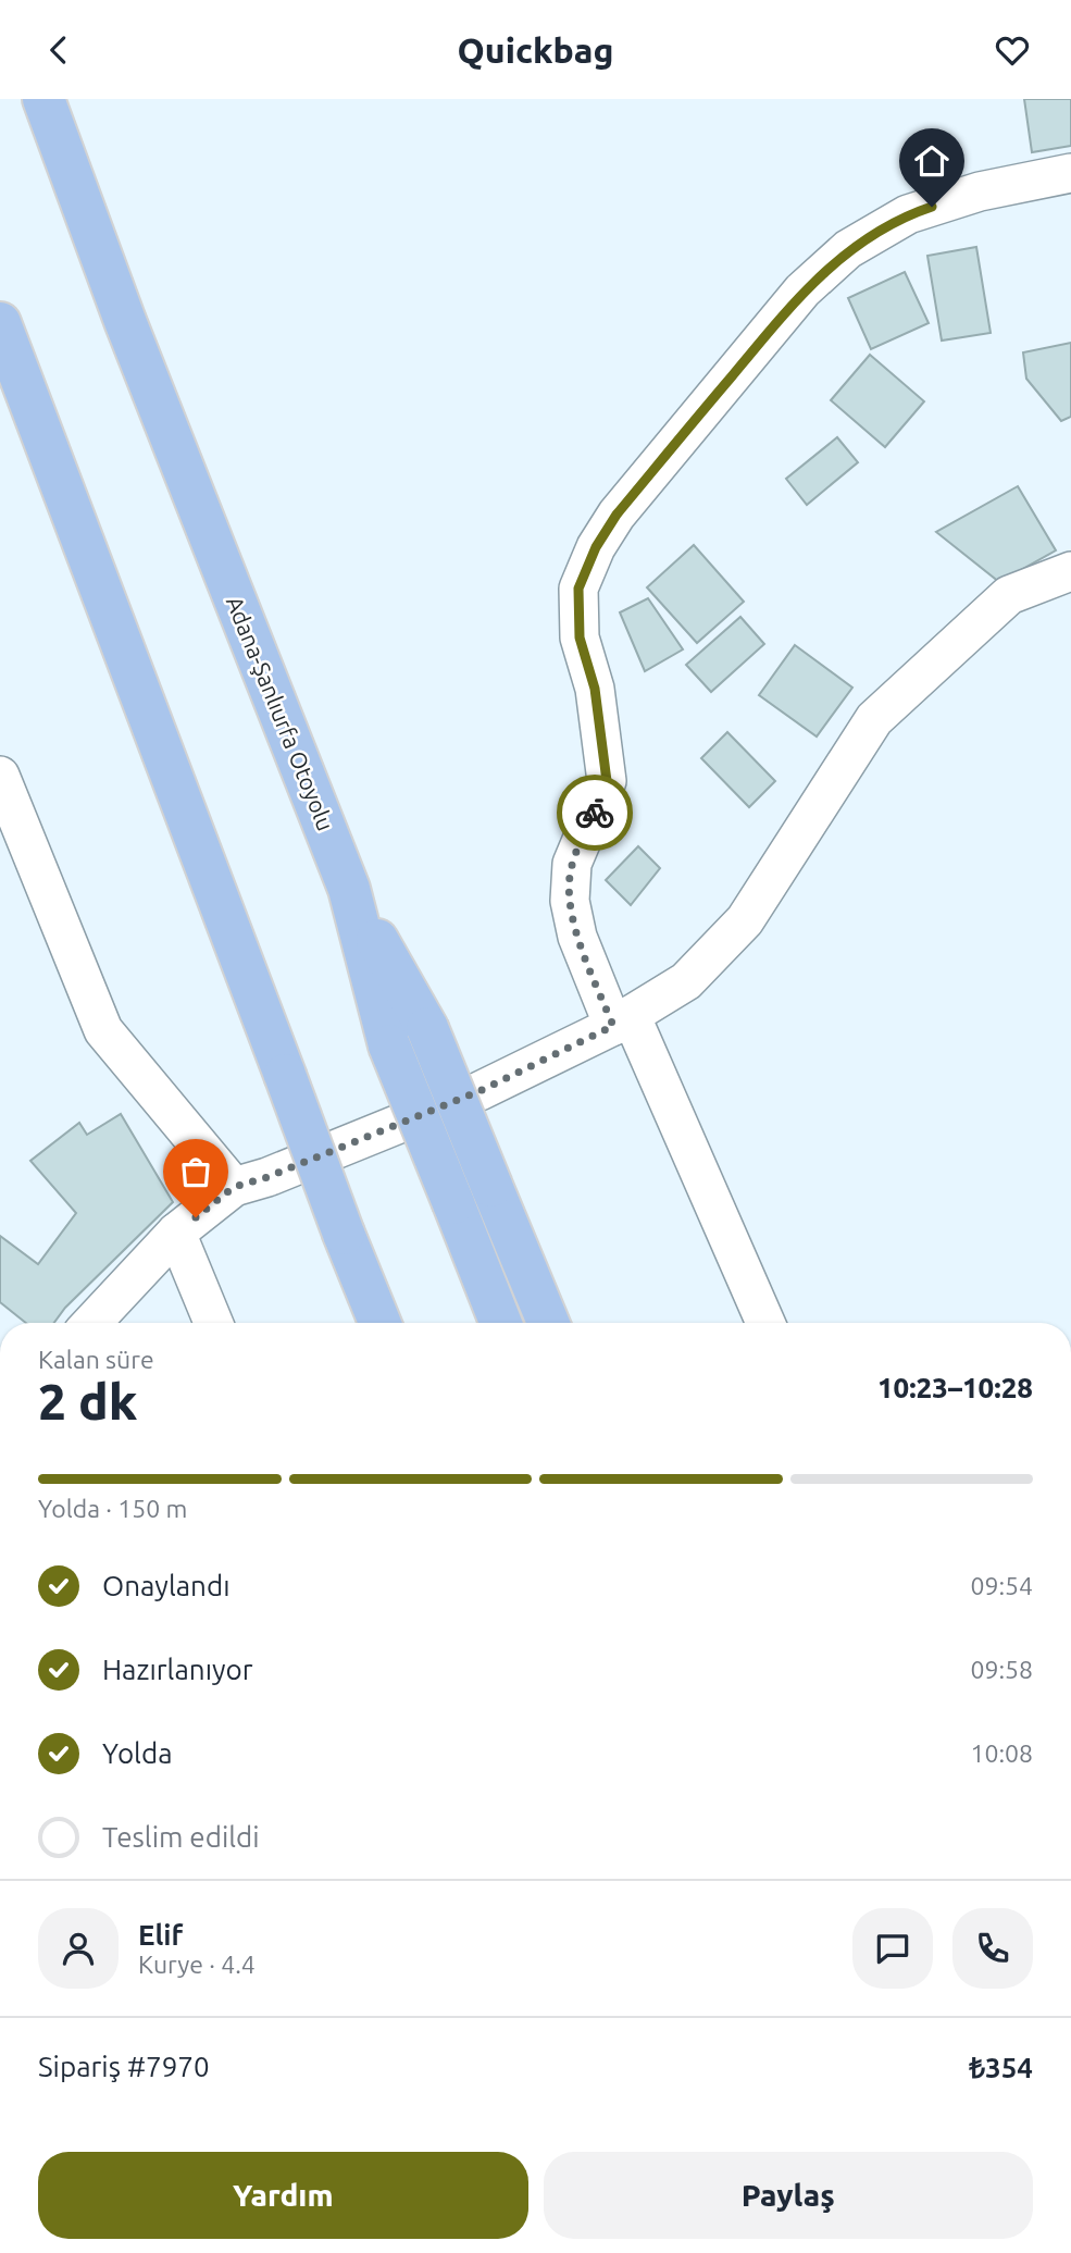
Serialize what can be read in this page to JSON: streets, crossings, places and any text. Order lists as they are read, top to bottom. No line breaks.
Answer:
{"streets":{"highway":["Adana-Şanlıurfa Otoyolu"]},"page":{"header":"Quickbag","heading":["2 dk","Kalan süre","10:23–10:28"],"panel":["Elif","Kurye · 4.4","Sipariş #7970","₺354"],"bar":"Yolda · 150 m","list":[["Onaylandı","09:54"],["Hazırlanıyor","09:58"],["Yolda","10:08"],"Teslim edildi"],"buttons":["Yardım","Paylaş"]}}
